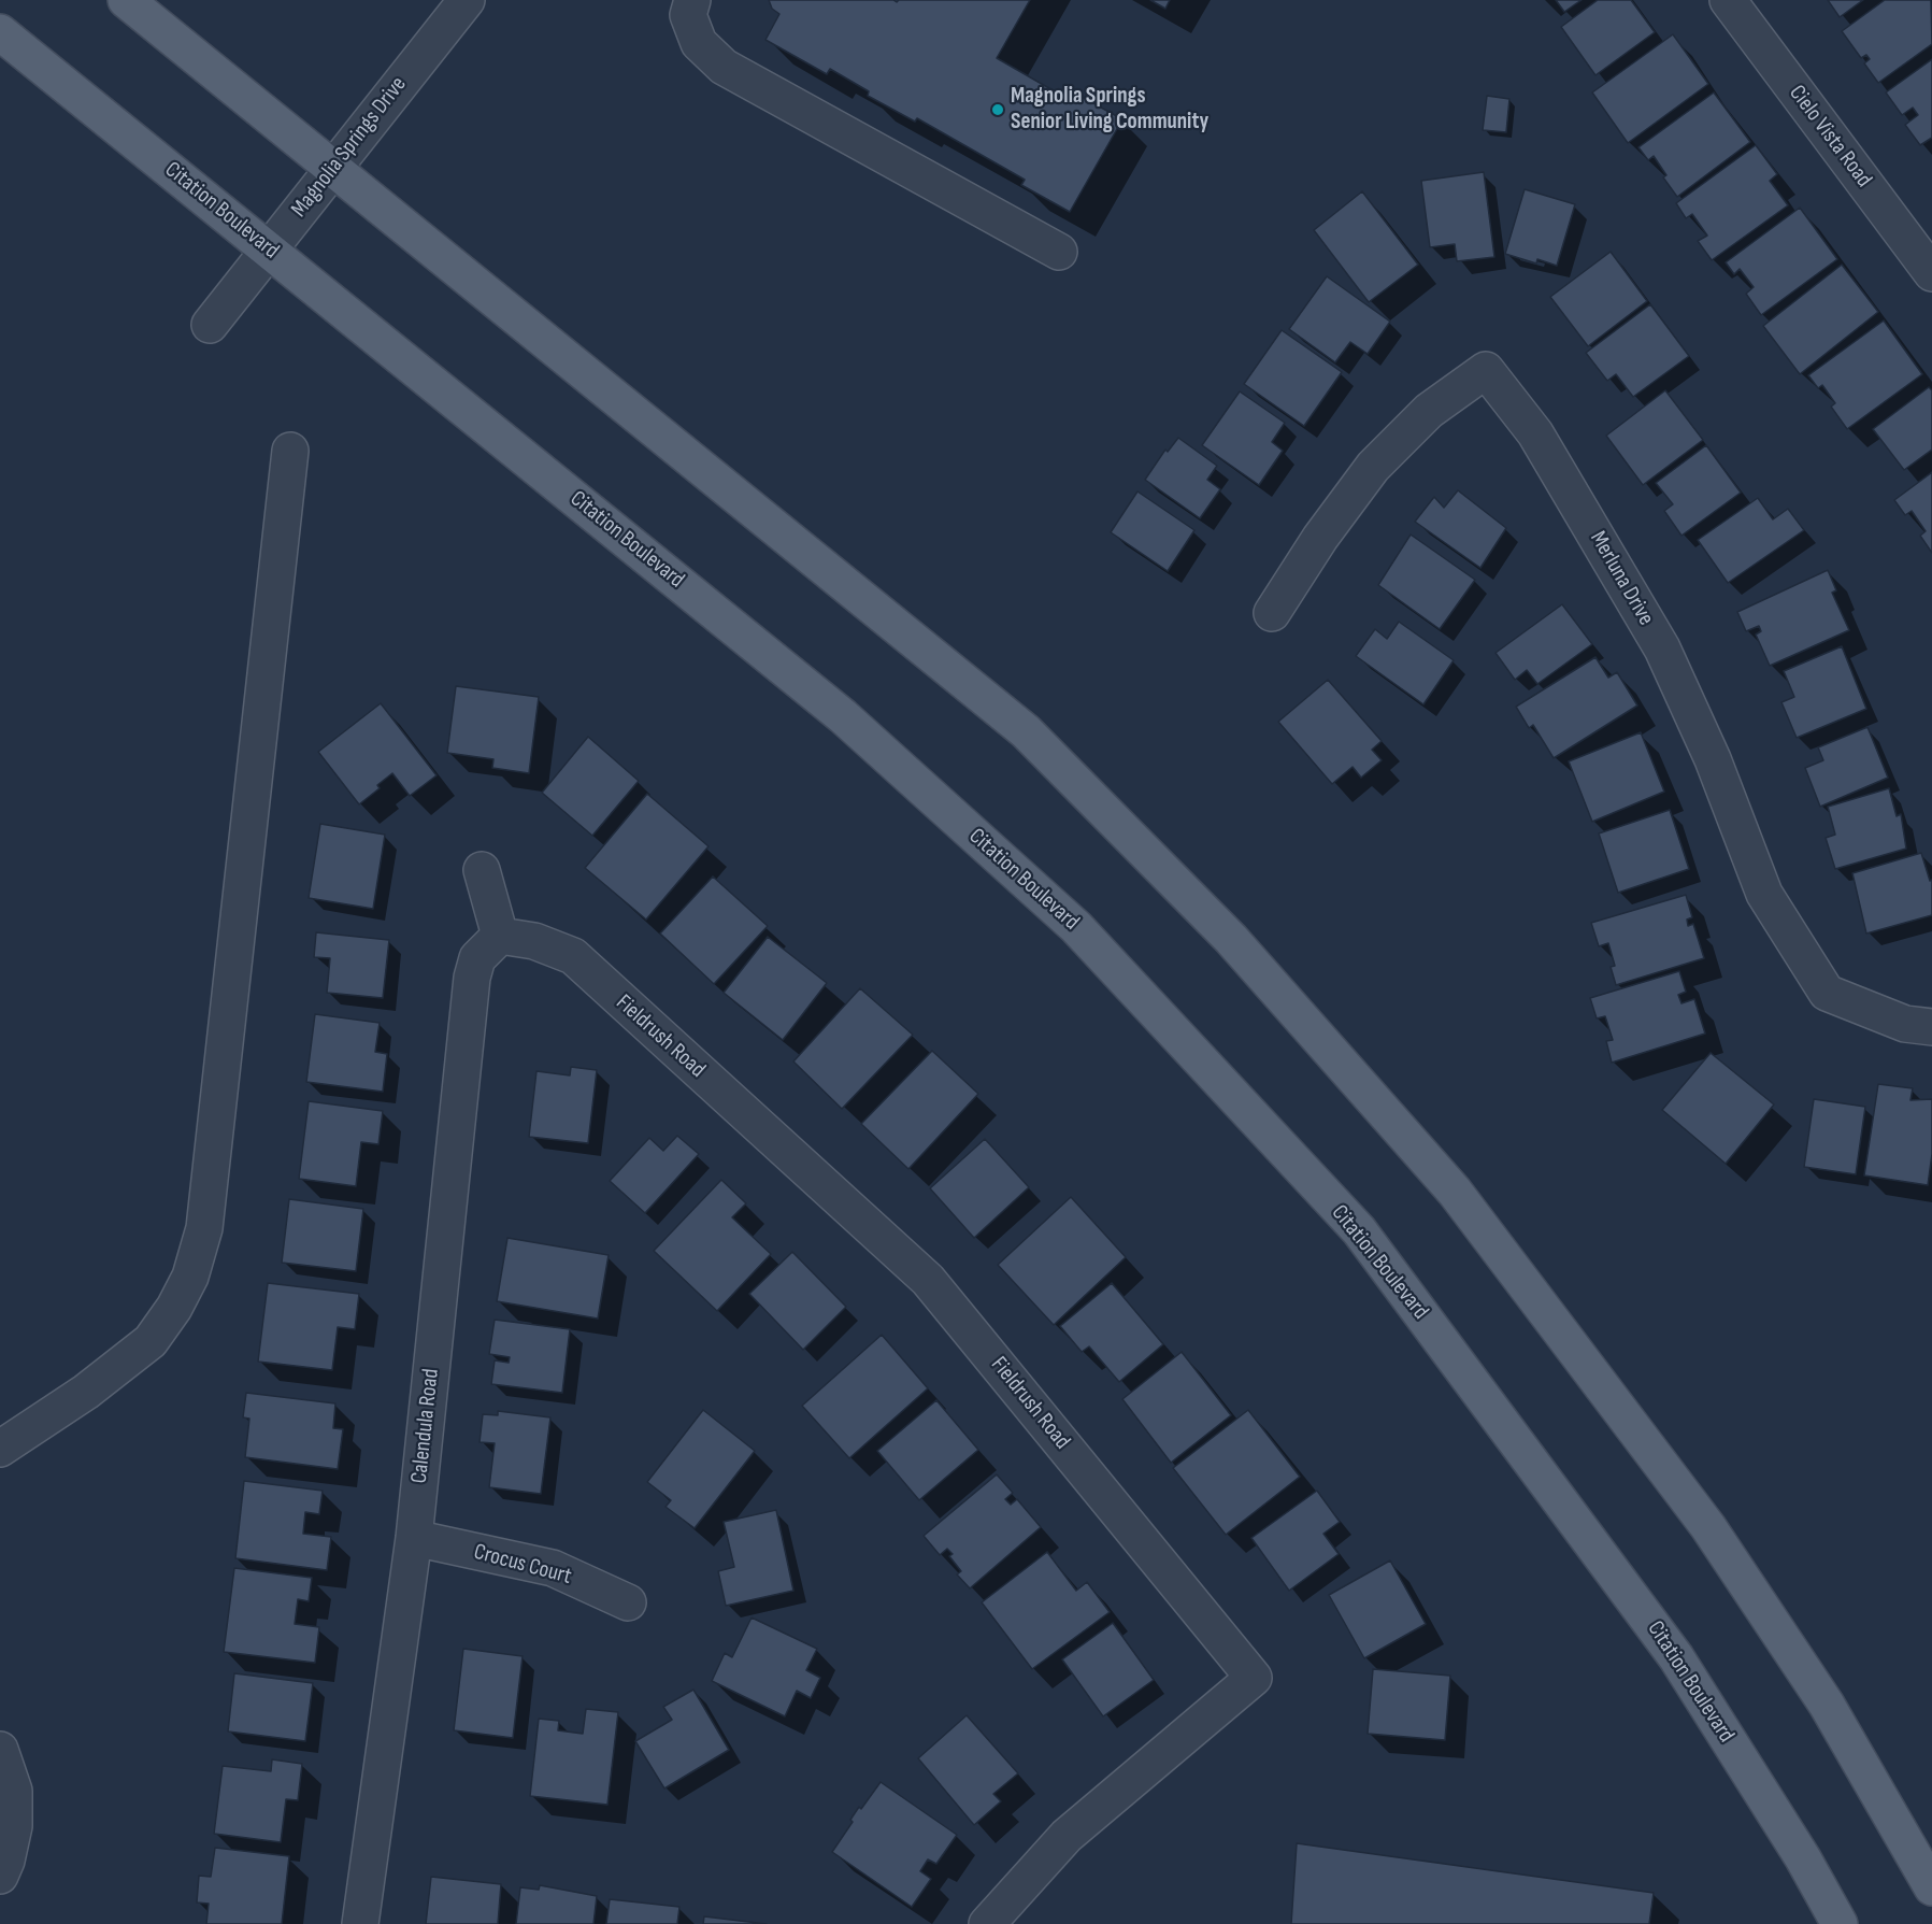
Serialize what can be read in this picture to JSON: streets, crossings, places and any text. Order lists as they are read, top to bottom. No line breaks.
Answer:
{"streets":{"main road":["Citation Boulevard"],"street":["Cielo Vista Road","Magnolia Springs Drive","Merluna Drive","Fieldrush Road","Calendula Road","Crocus Court"]},"crossings":[["Magnolia Springs Drive","Citation Boulevard"],["Fieldrush Road","Calendula Road"],["Calendula Road","Crocus Court"]],"places":["Magnolia Springs Senior Living Community"]}
